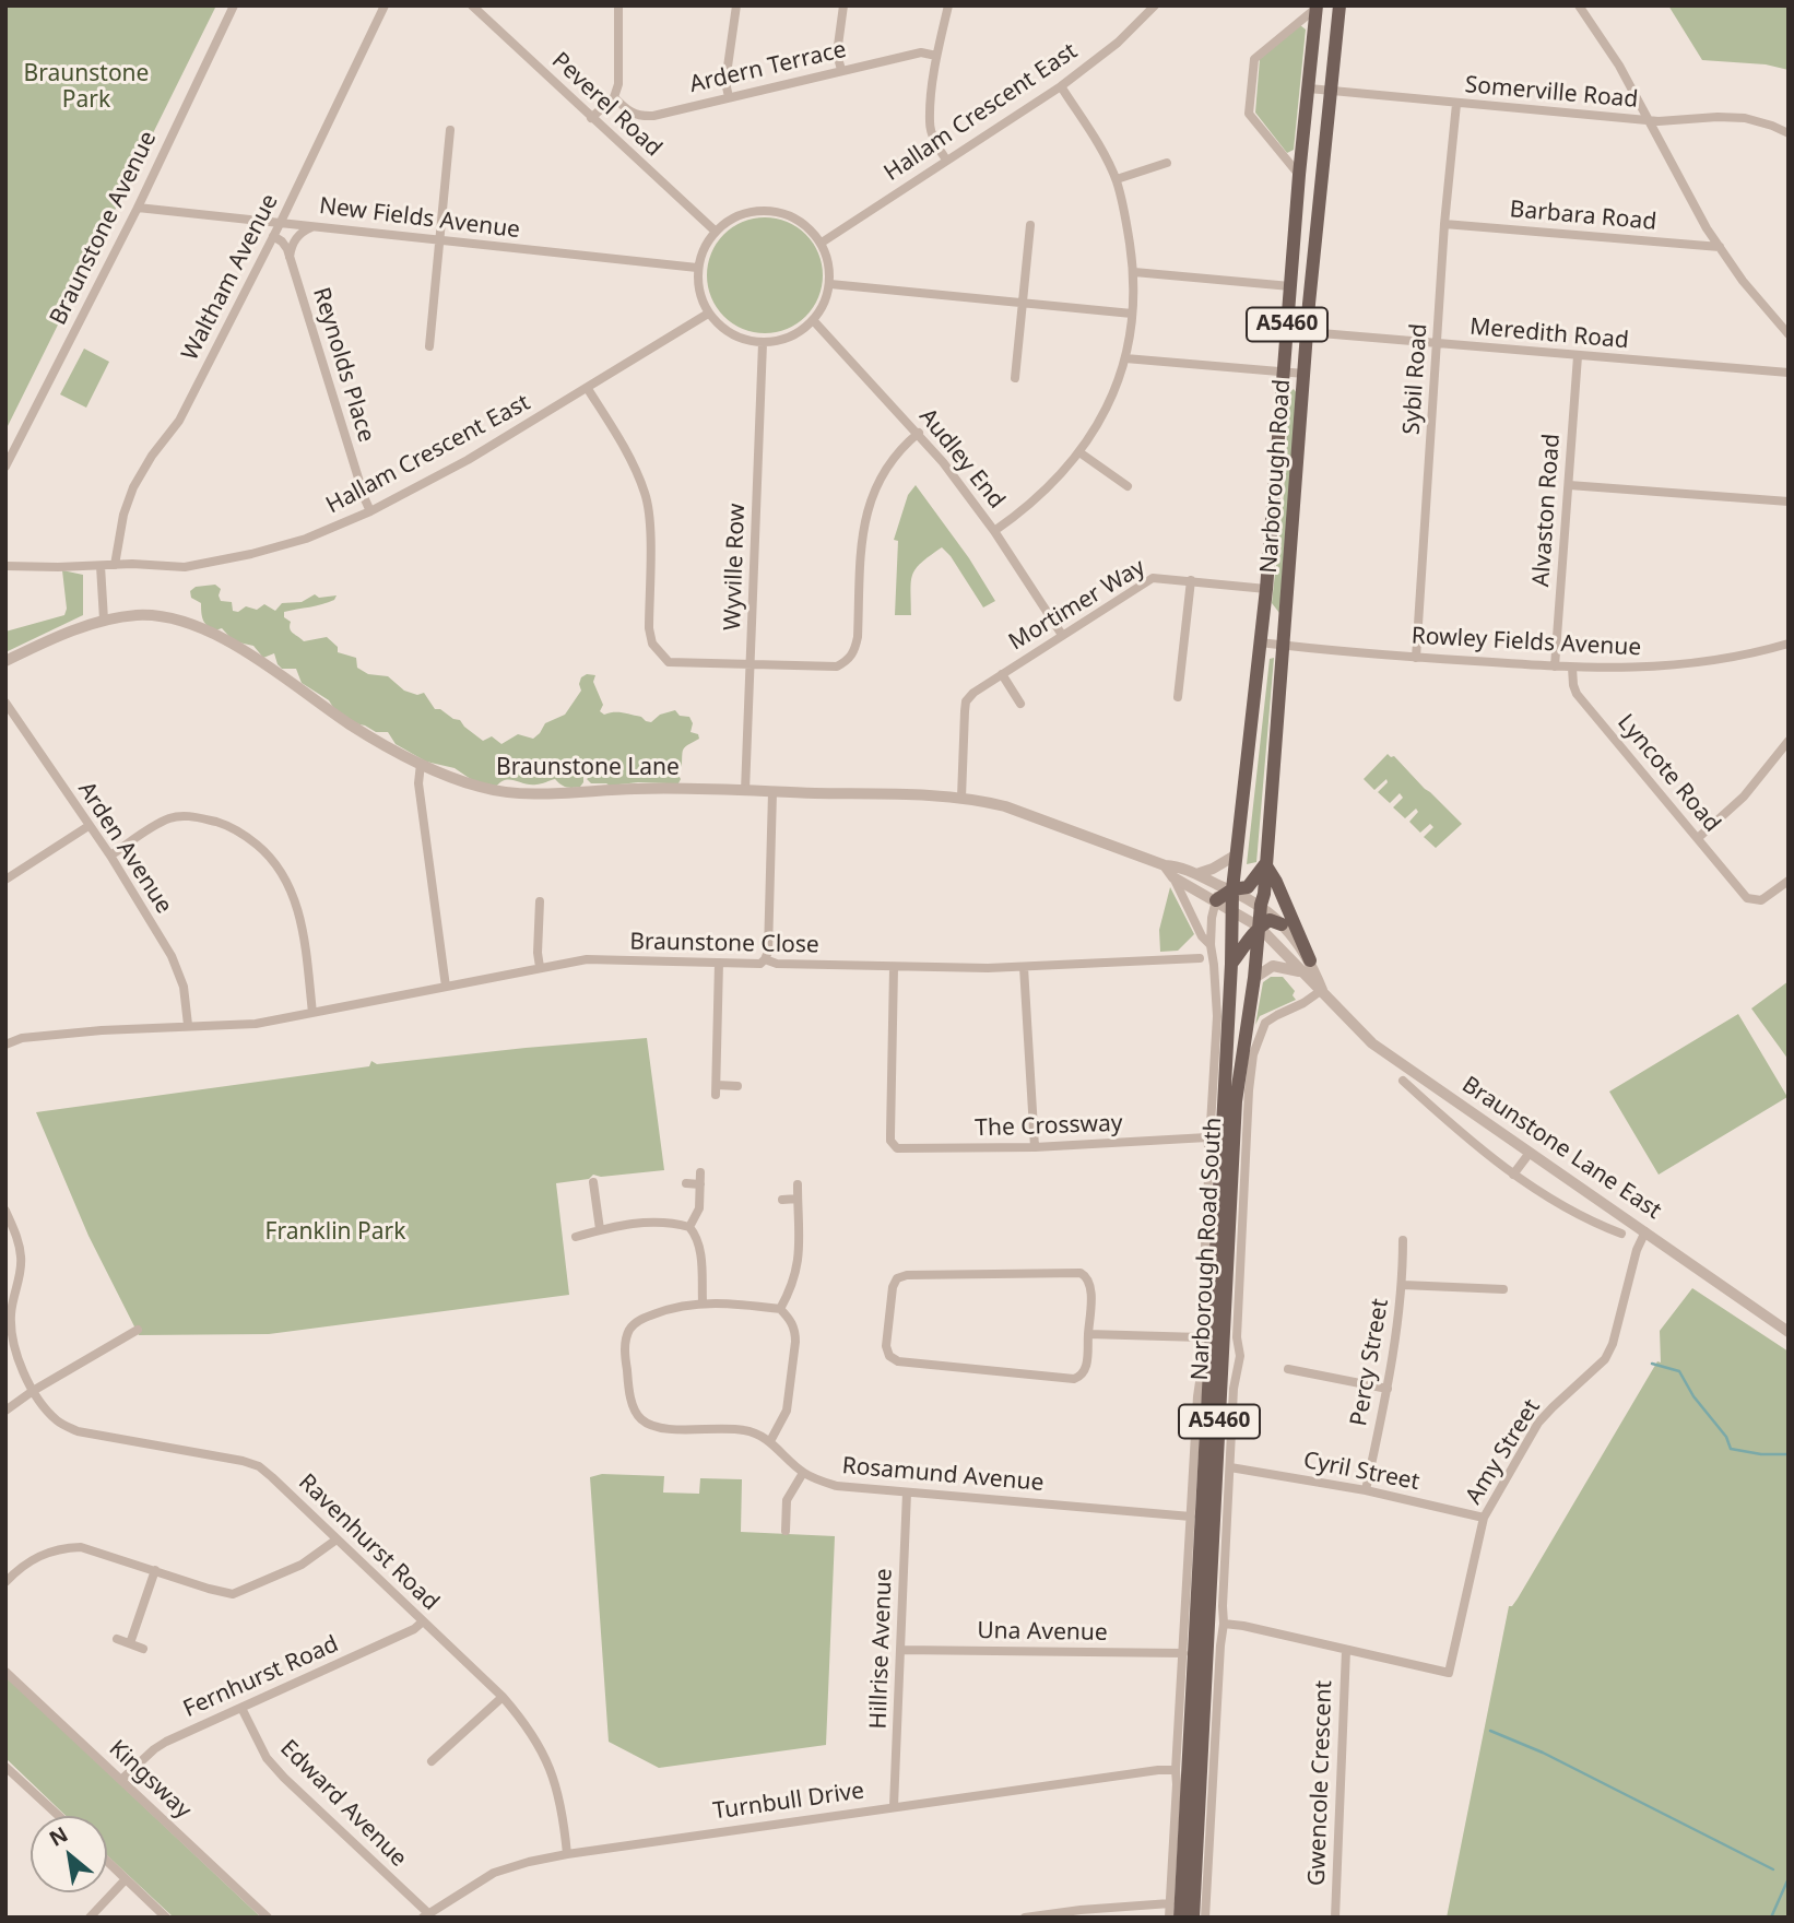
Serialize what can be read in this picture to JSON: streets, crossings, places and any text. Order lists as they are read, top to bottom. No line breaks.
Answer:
{"streets":{"main road":["A5460","Narborough Road","Narborough Road South"],"street":["Ardern Terrace","Somerville Road","Peverel Road","Hallam Crescent East","Barbara Road","New Fields Avenue","Braunstone Avenue","Waltham Avenue","Meredith Road","Reynolds Place","Sybil Road","Audley End","Alvaston Road","Wyville Row","Mortimer Way","Rowley Fields Avenue","Braunstone Lane","Lyncote Road","Arden Avenue","Braunstone Close","The Crossway","Braunstone Lane East","Percy Street","Amy Street","Cyril Street","Rosamund Avenue","Ravenhurst Road","Una Avenue","Hillrise Avenue","Fernhurst Road","Kingsway","Gwencole Crescent","Turnbull Drive","Edward Avenue"]},"crossings":[["Somerville Road","Sybil Road"],["Somerville Road","Narborough Road"],["Peverel Road","Hallam Crescent East"],["Peverel Road","New Fields Avenue"],["Peverel Road","Audley End"],["Peverel Road","Wyville Row"],["Hallam Crescent East","New Fields Avenue"],["Hallam Crescent East","Waltham Avenue"],["Hallam Crescent East","Reynolds Place"],["Hallam Crescent East","Audley End"],["Hallam Crescent East","Wyville Row"],["Barbara Road","Sybil Road"],["New Fields Avenue","Braunstone Avenue"],["New Fields Avenue","Waltham Avenue"],["New Fields Avenue","Audley End"],["New Fields Avenue","Wyville Row"],["Waltham Avenue","Reynolds Place"],["Meredith Road","Sybil Road"],["Meredith Road","Narborough Road"],["Meredith Road","Alvaston Road"],["Sybil Road","Rowley Fields Avenue"],["Audley End","Wyville Row"],["Audley End","Mortimer Way"],["Narborough Road","Mortimer Way"],["Narborough Road","Rowley Fields Avenue"],["Narborough Road","Braunstone Lane"],["Narborough Road","Braunstone Lane East"],["Narborough Road","Narborough Road South"],["Alvaston Road","Rowley Fields Avenue"],["Wyville Row","Braunstone Lane"],["Mortimer Way","Braunstone Lane"],["Rowley Fields Avenue","Lyncote Road"],["Braunstone Lane","Braunstone Lane East"],["Braunstone Lane","Narborough Road South"],["Arden Avenue","Braunstone Close"],["Braunstone Close","The Crossway"],["The Crossway","Narborough Road South"],["Braunstone Lane East","Narborough Road South"],["Braunstone Lane East","Amy Street"],["Narborough Road South","Cyril Street"],["Narborough Road South","Rosamund Avenue"],["Narborough Road South","Una Avenue"],["Narborough Road South","Turnbull Drive"],["Percy Street","Cyril Street"],["Amy Street","Cyril Street"],["Amy Street","Gwencole Crescent"],["Rosamund Avenue","Hillrise Avenue"],["Ravenhurst Road","Fernhurst Road"],["Ravenhurst Road","Turnbull Drive"],["Una Avenue","Hillrise Avenue"],["Hillrise Avenue","Turnbull Drive"],["Fernhurst Road","Kingsway"],["Fernhurst Road","Edward Avenue"],["Turnbull Drive","Edward Avenue"]],"parks":["Braunstone Park","Franklin Park"],"north":"top left"}
